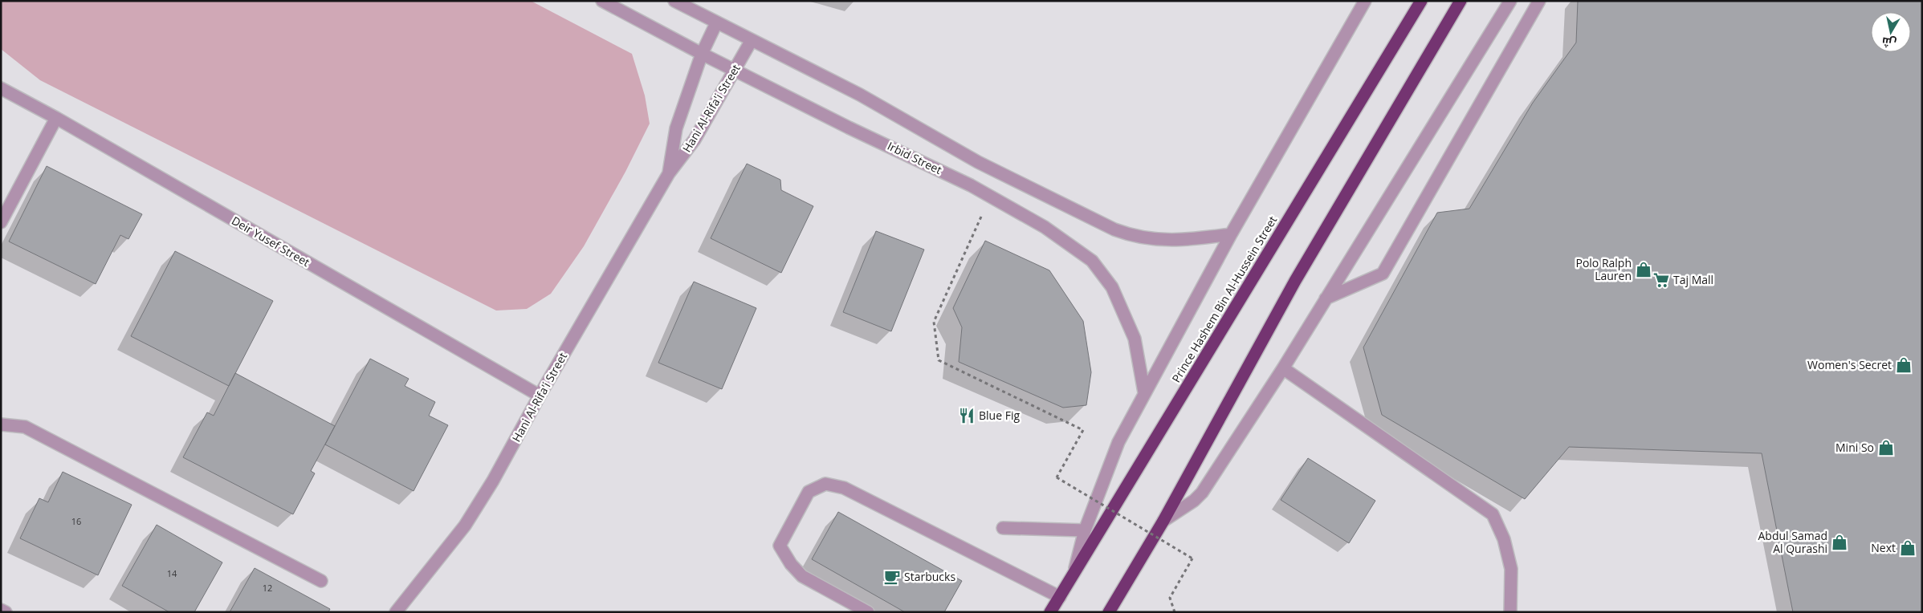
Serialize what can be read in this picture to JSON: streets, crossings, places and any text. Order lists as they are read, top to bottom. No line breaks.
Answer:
{"streets":{"highway":["Prince Hashem Bin Al-Hussein Street"],"street":["Hani Al-Rifa'i Street","Irbid Street","Deir Yusef Street"]},"crossings":[["Hani Al-Rifa'i Street","Irbid Street"],["Hani Al-Rifa'i Street","Deir Yusef Street"]],"places":{"shop":["Polo Ralph Lauren","Women's Secret","Mini So","Abdul Samad Al Qurashi","Next"],"supermarket":["Taj Mall"],"restaurant":["Blue Fig"],"cafe":["Starbucks"]},"house_numbers":["16","14","12"],"north":"bottom"}
